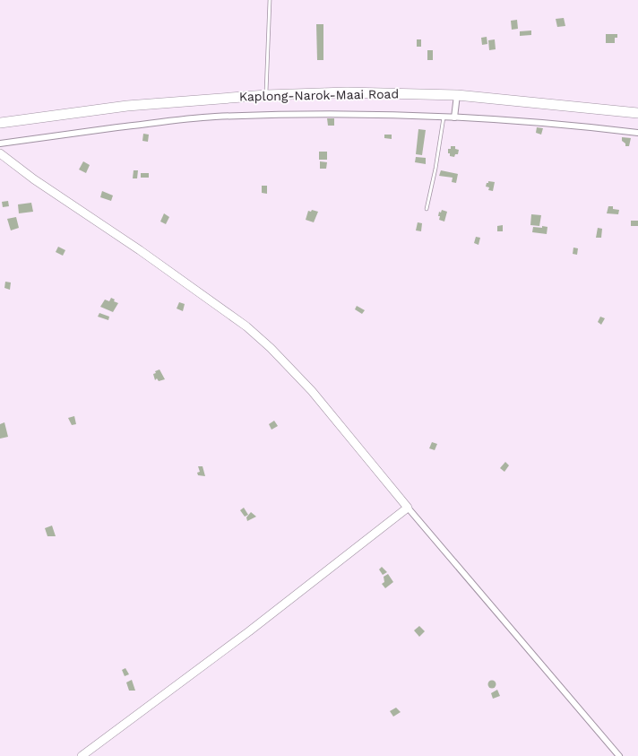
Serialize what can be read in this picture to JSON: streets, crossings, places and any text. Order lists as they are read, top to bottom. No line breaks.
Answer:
{"streets":{"highway":["Kaplong-Narok-Maai Road"]}}
